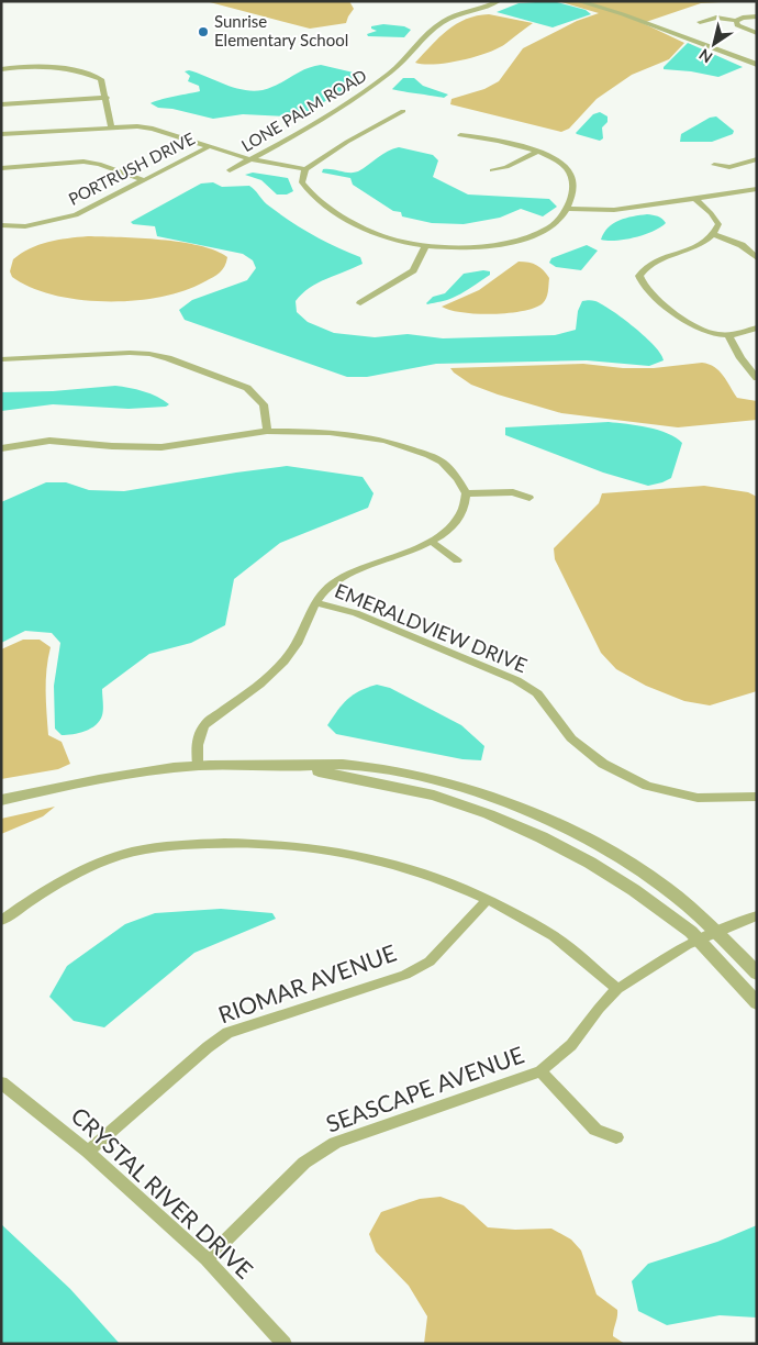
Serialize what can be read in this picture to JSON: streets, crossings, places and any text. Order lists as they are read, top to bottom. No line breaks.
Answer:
{"streets":{"street":["LONE PALM ROAD","PORTRUSH DRIVE","EMERALDVIEW DRIVE","RIOMAR AVENUE","SEASCAPE AVENUE","CRYSTAL RIVER DRIVE"]},"crossings":[["RIOMAR AVENUE","CRYSTAL RIVER DRIVE"],["SEASCAPE AVENUE","CRYSTAL RIVER DRIVE"]],"places":["Sunrise Elementary School"],"north":"bottom left"}
